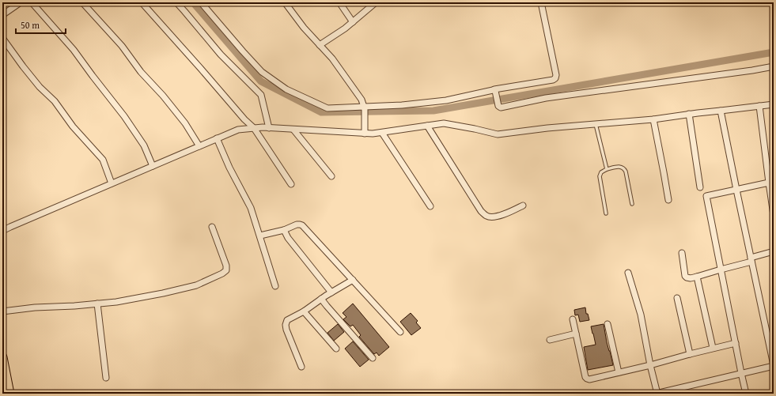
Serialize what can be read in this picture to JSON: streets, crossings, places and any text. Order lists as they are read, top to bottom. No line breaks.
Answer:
{"scale_bar":"50 m"}
